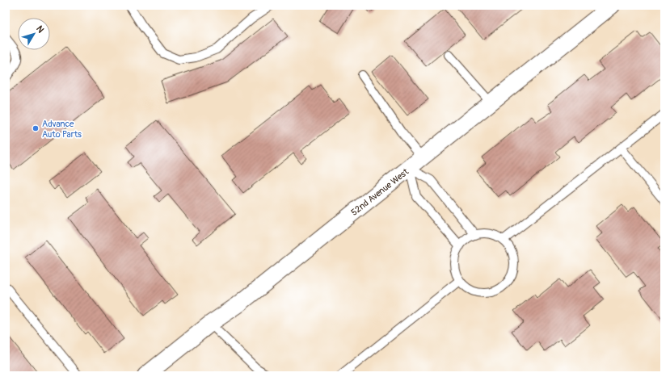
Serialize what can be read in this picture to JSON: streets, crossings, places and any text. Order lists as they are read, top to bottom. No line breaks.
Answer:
{"streets":{"street":["52nd Avenue West"]},"places":["Advance Auto Parts"],"north":"top right"}
